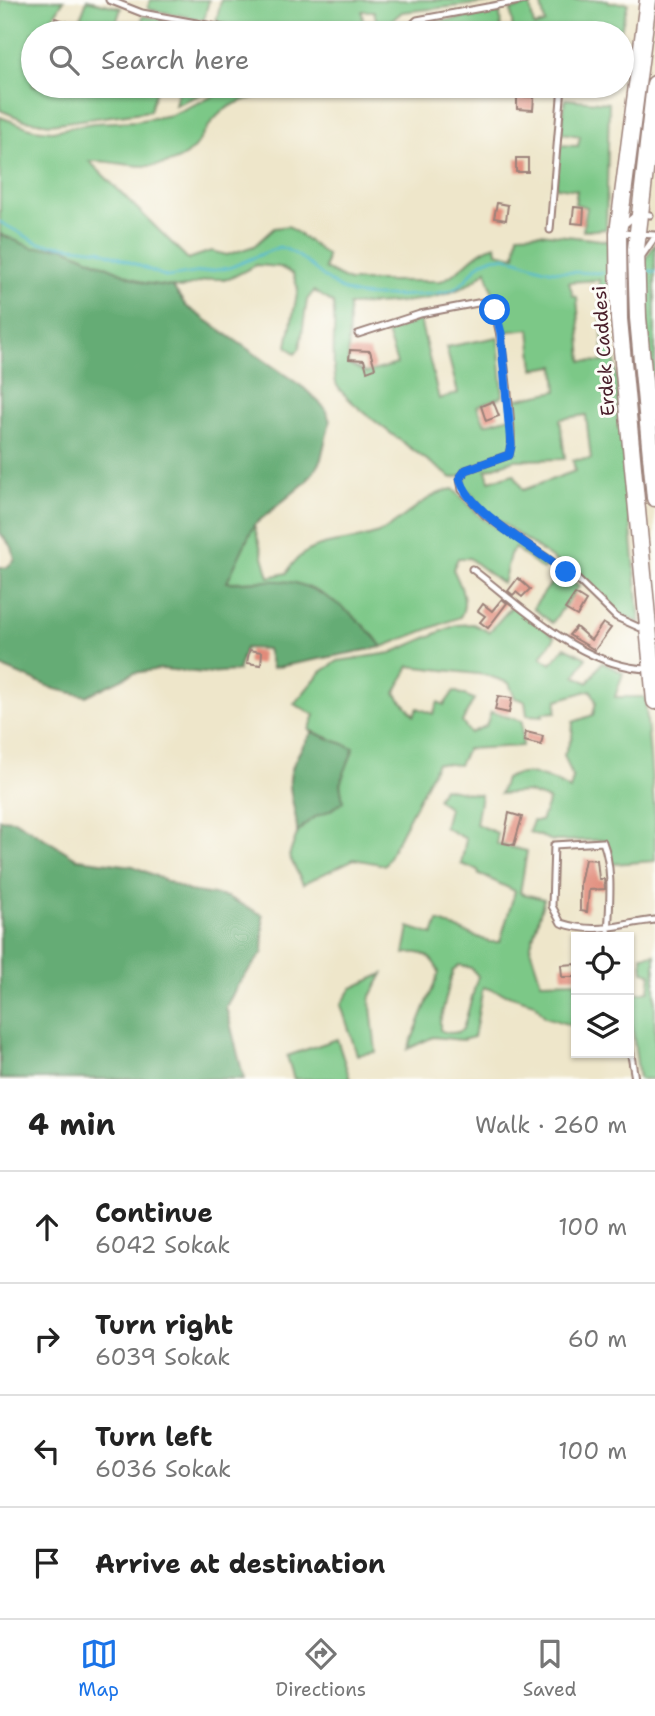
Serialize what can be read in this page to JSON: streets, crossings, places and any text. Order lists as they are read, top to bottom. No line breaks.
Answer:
{"streets":{"main road":["Erdek Caddesi"]},"page":{"search":"Search here","heading":["4 min","Walk · 260 m"],"list":[["Continue","6042 Sokak","100 m"],["Turn right","6039 Sokak","60 m"],["Turn left","6036 Sokak","100 m"],"Arrive at destination"],"nav":["Map","Directions","Saved"]}}
